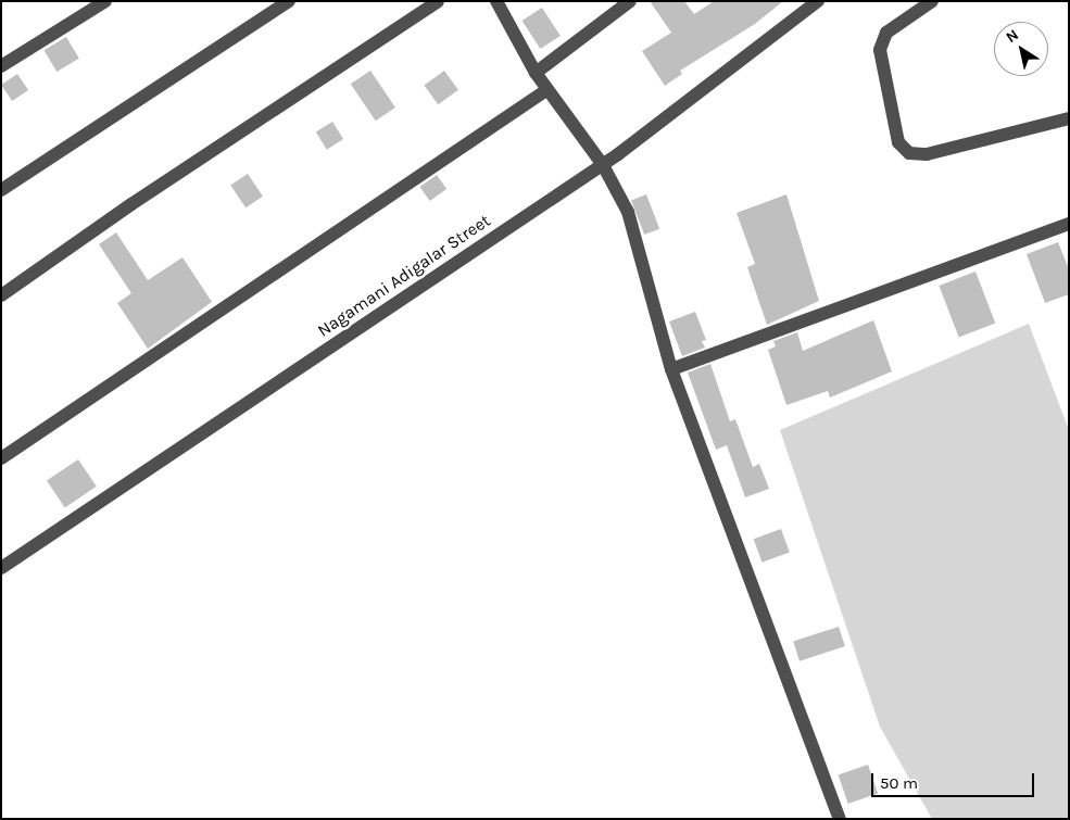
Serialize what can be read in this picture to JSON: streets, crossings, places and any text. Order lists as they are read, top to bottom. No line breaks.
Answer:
{"streets":{"street":["Nagamani Adigalar Street"]},"scale_bar":"50 m","north":"top left"}
